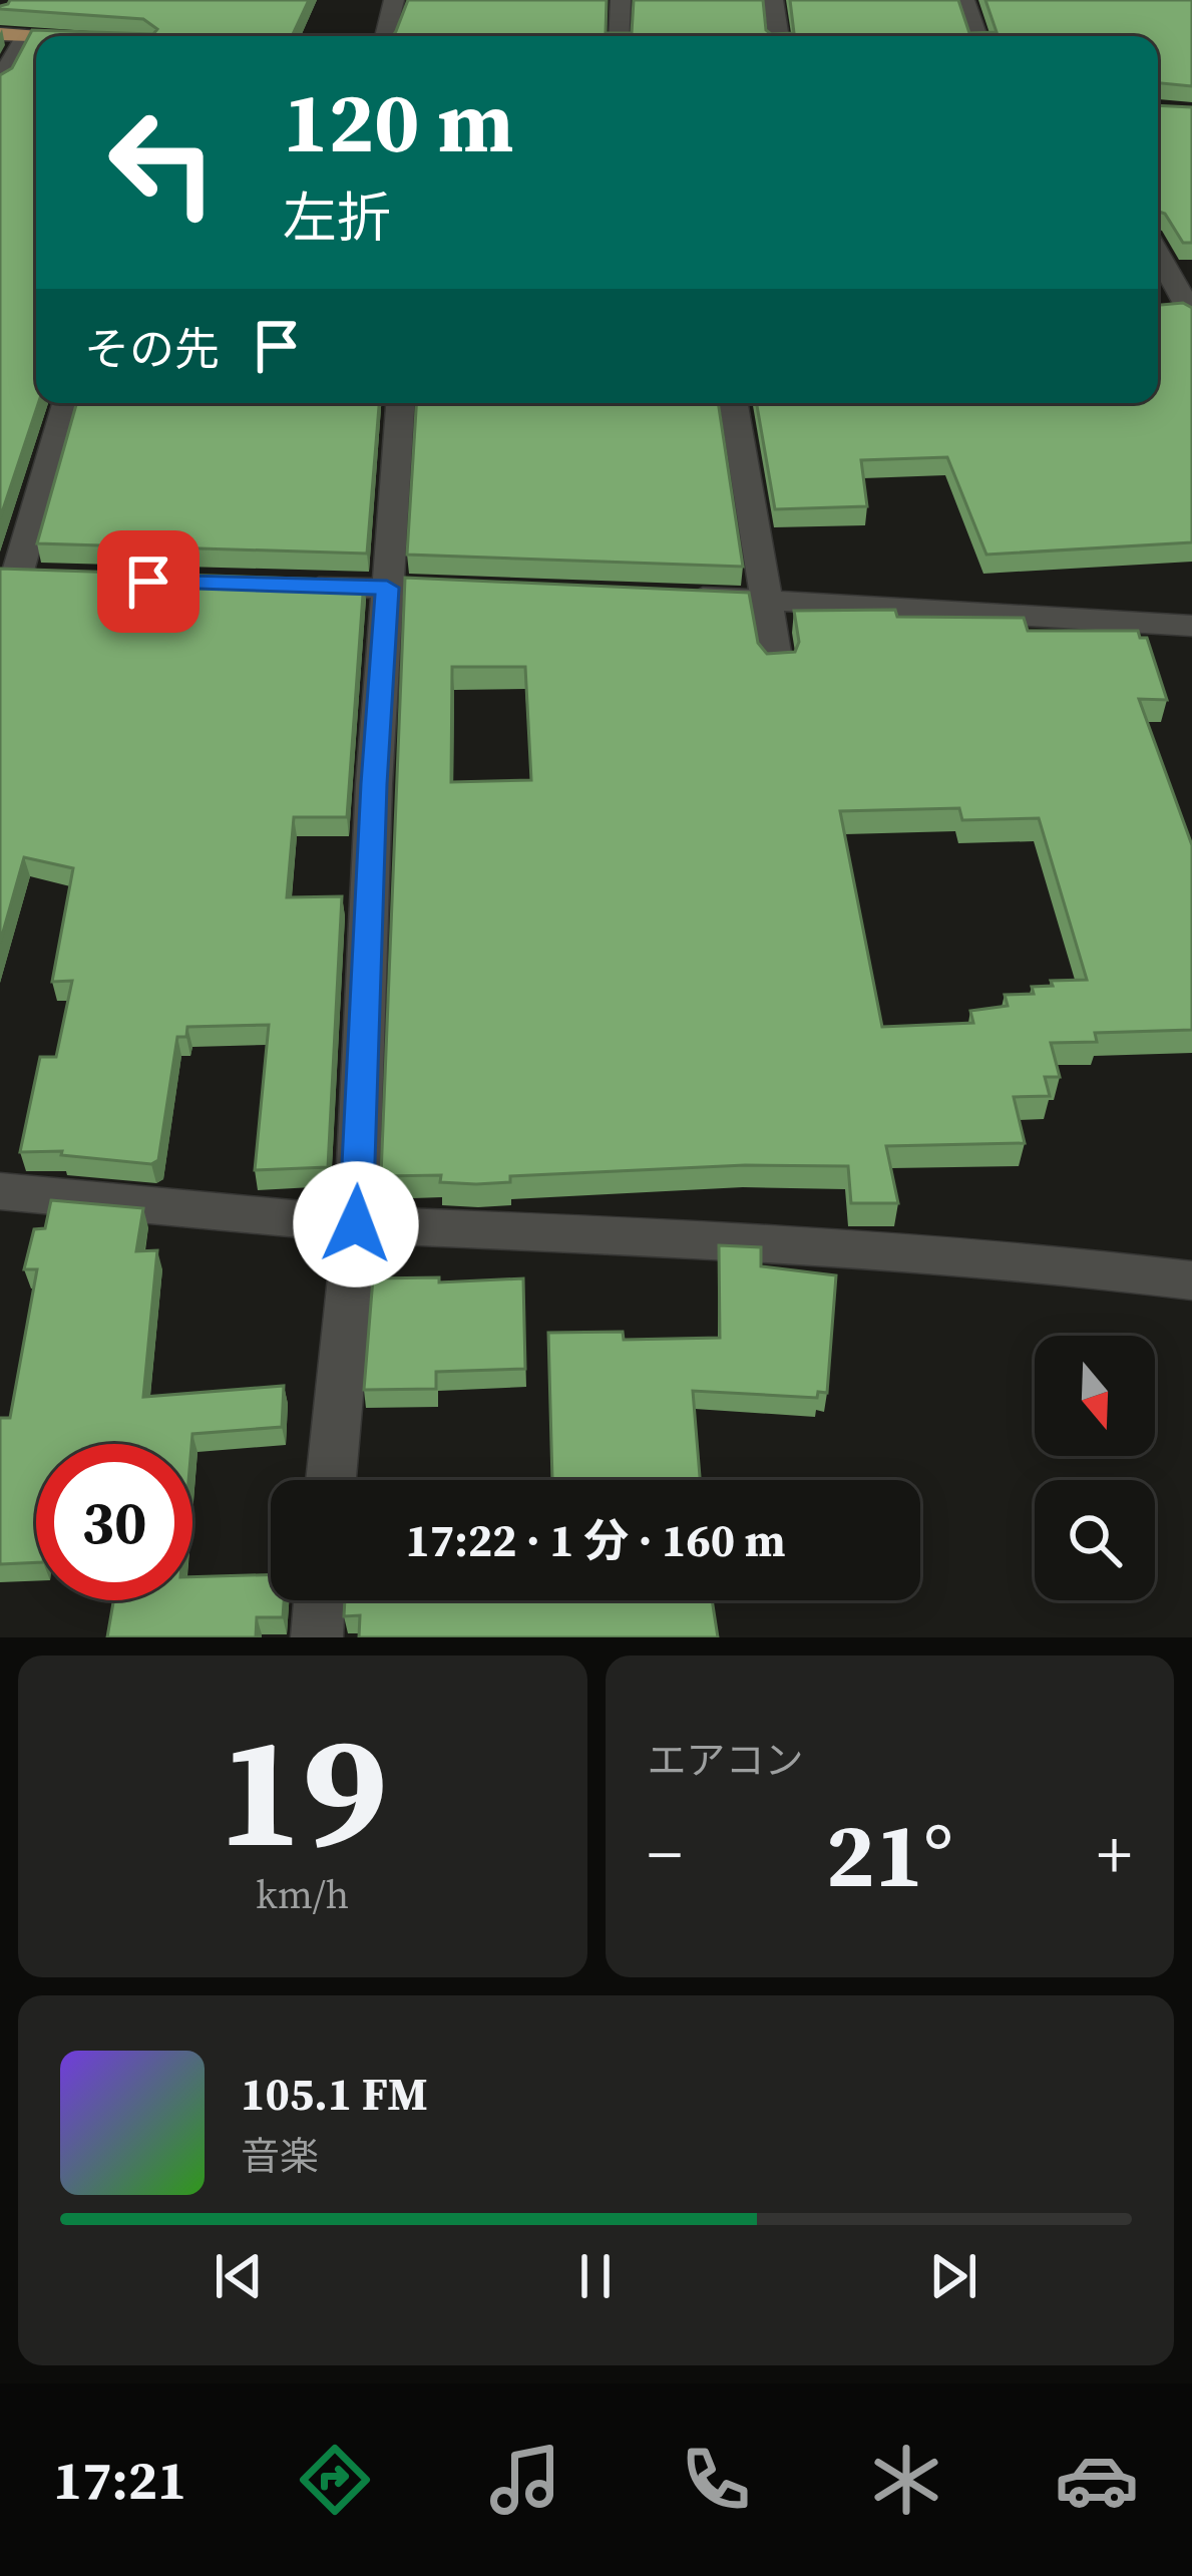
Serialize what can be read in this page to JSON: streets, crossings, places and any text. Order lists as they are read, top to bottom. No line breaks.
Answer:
{"north":"bottom","page":{"turn":["120 m","左折"],"then":"その先","limit":"30","trip":"17:22 · 1 分 · 160 m","tile":[["19","km/h"],"エアコン"],"heat":["−","21°","+"],"song":["105.1 FM","音楽"],"tabs":"17:21"}}
